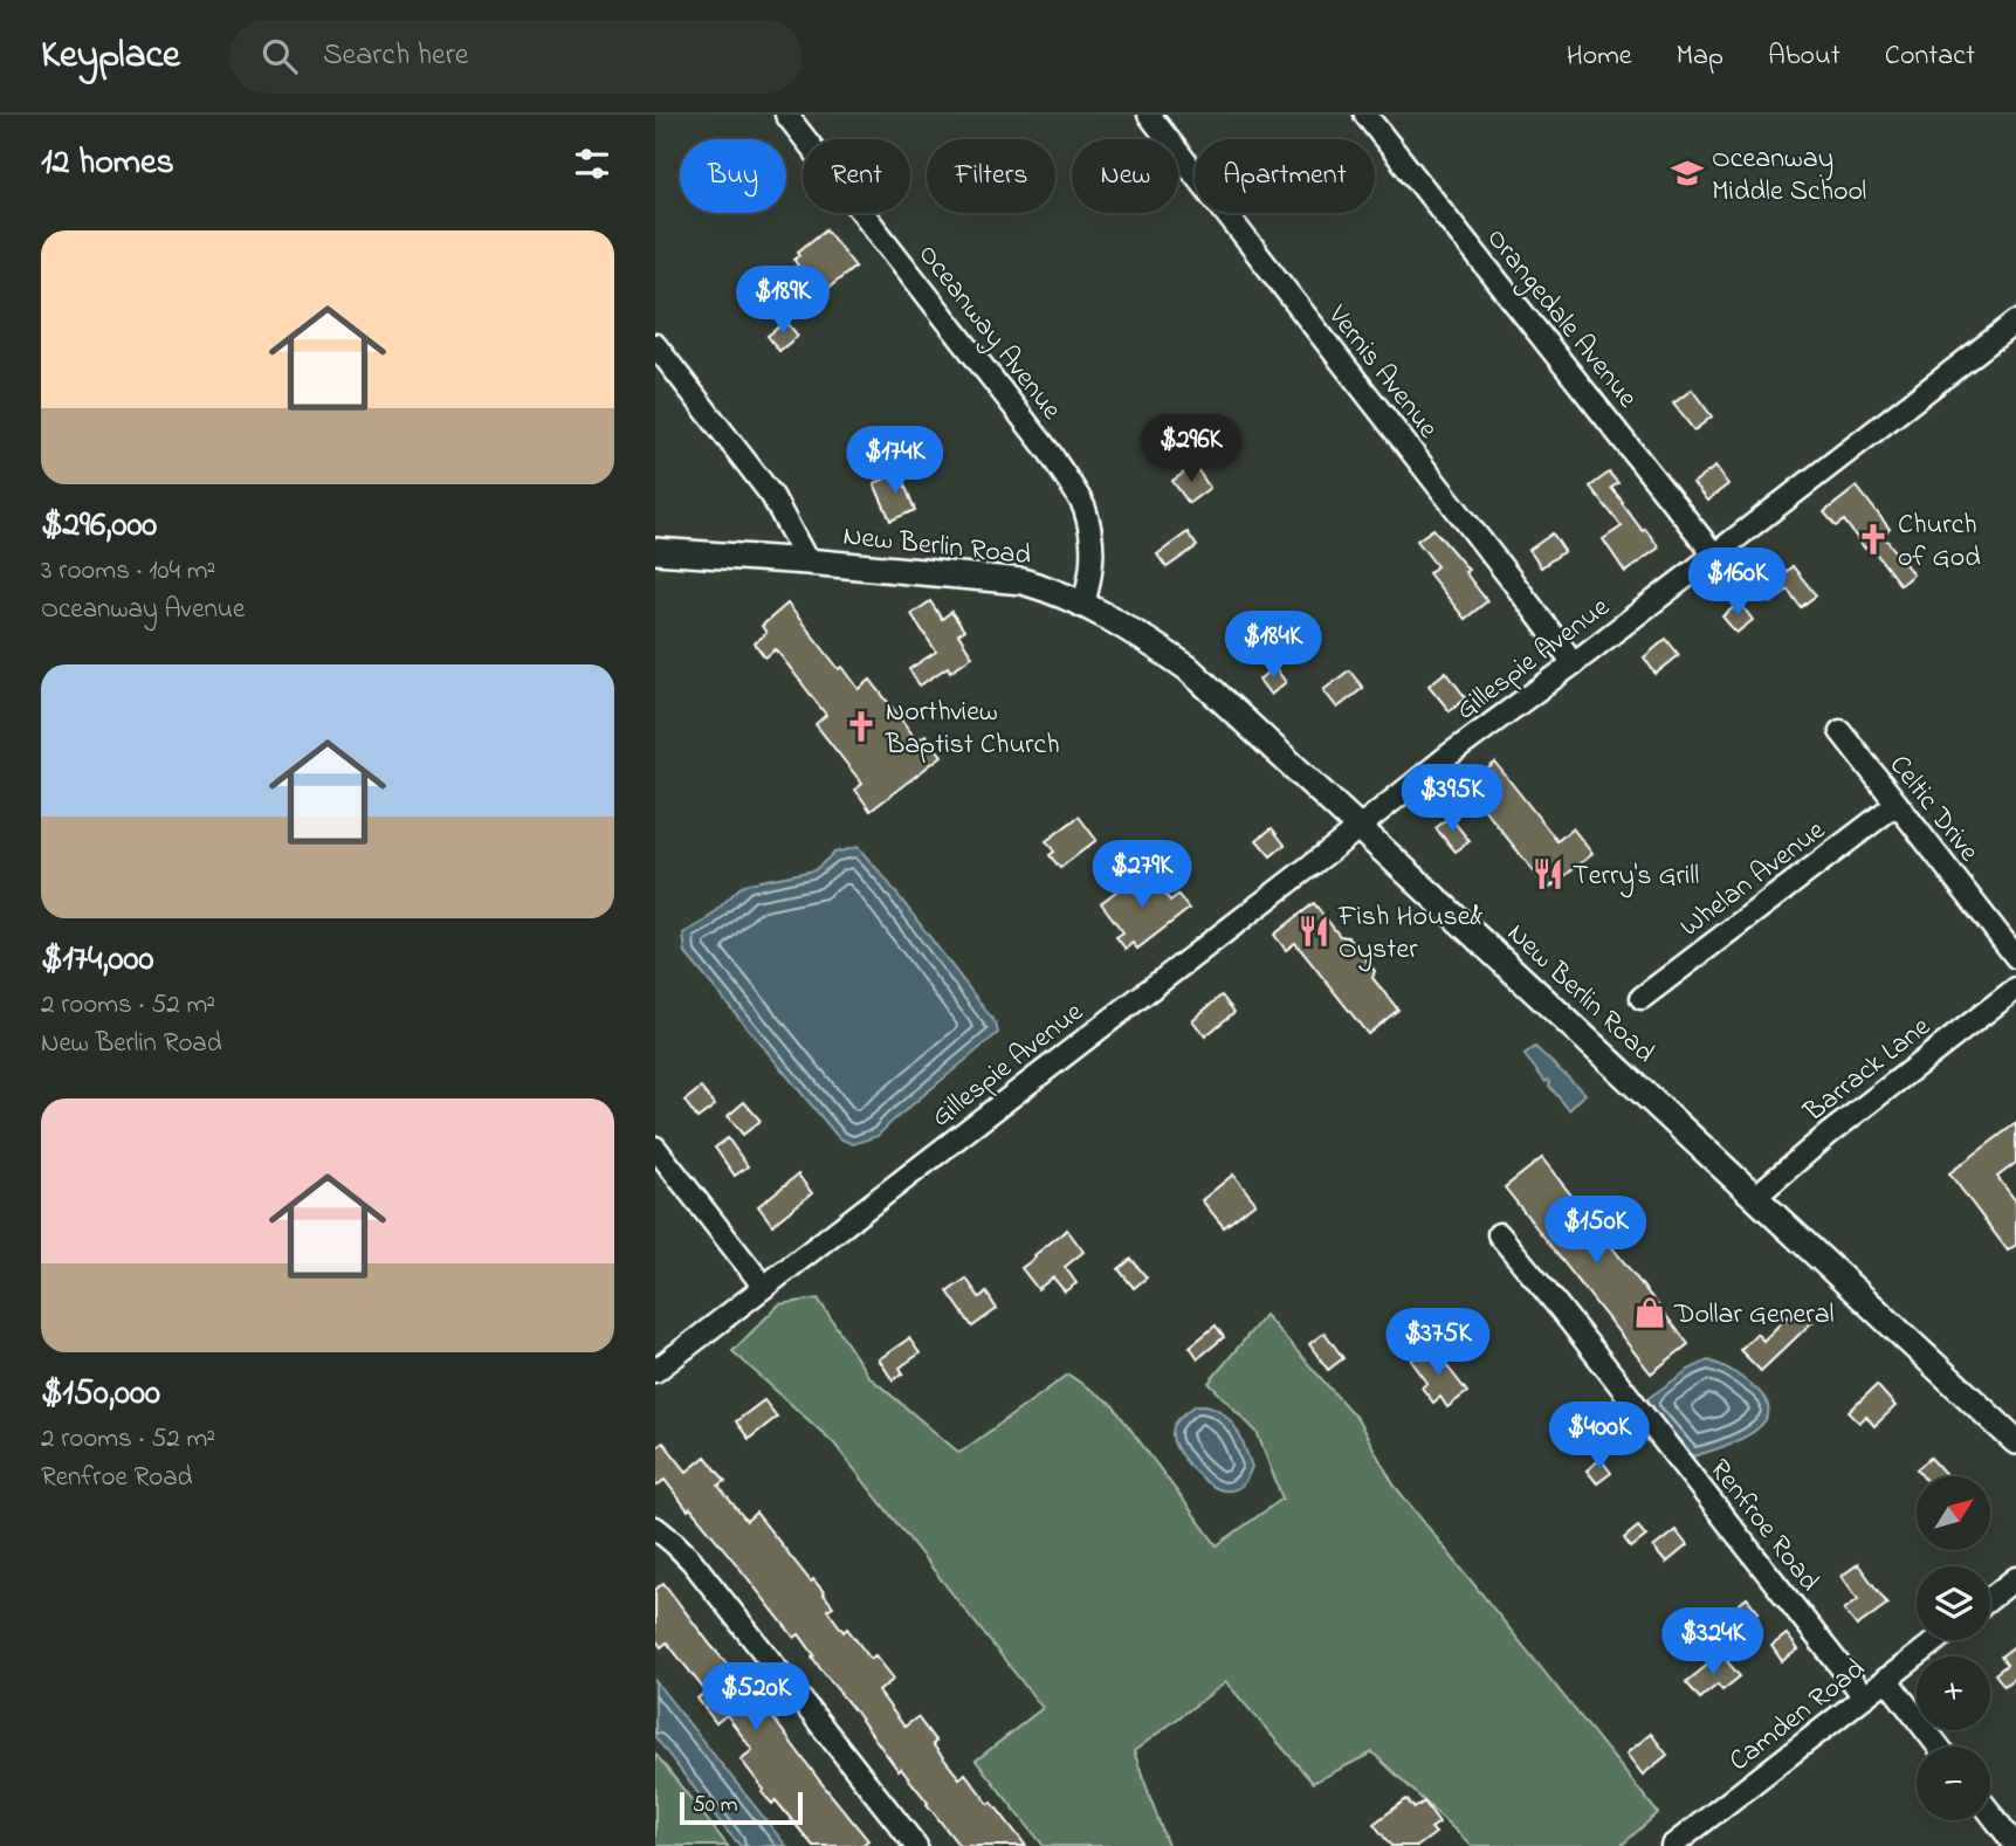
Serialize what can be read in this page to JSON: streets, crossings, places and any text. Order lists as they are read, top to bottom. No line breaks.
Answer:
{"streets":{"street":["Orangedale Avenue","Oceanway Avenue","Vernis Avenue","New Berlin Road","Gillespie Avenue","Celtic Drive","Whelan Avenue","Barrack Lane","Renfroe Road","Camden Road"]},"crossings":[["Orangedale Avenue","Gillespie Avenue"],["Oceanway Avenue","New Berlin Road"],["Vernis Avenue","Gillespie Avenue"],["New Berlin Road","Gillespie Avenue"],["New Berlin Road","Barrack Lane"],["Celtic Drive","Whelan Avenue"],["Renfroe Road","Camden Road"]],"places":{"school or university":["Oceanway Middle School"],"church":["Church of God","Northview Baptist Church"],"restaurant":["Terry's Grill","Fish House& Oyster"],"shop":["Dollar General"]},"scale_bar":"50 m","north":"top right","page":{"header":"Keyplace","search":"Search here","nav":["Home","Map","About","Contact"],"heading":"12 homes","chip":["Buy","Rent","Filters","New","Apartment"],"list":[{"name":"$296,000","note":"3 rooms · 104 m² · Oceanway Avenue"},{"name":"$174,000","note":"2 rooms · 52 m² · New Berlin Road"},{"name":"$150,000","note":"2 rooms · 52 m² · Renfroe Road"}],"price":["$189K","$296K","$174K","$160K","$184K","$395K","$279K","$150K","$375K","$400K","$324K","$520K"],"map_buttons":["+","−"],"scale":"50 m"}}
